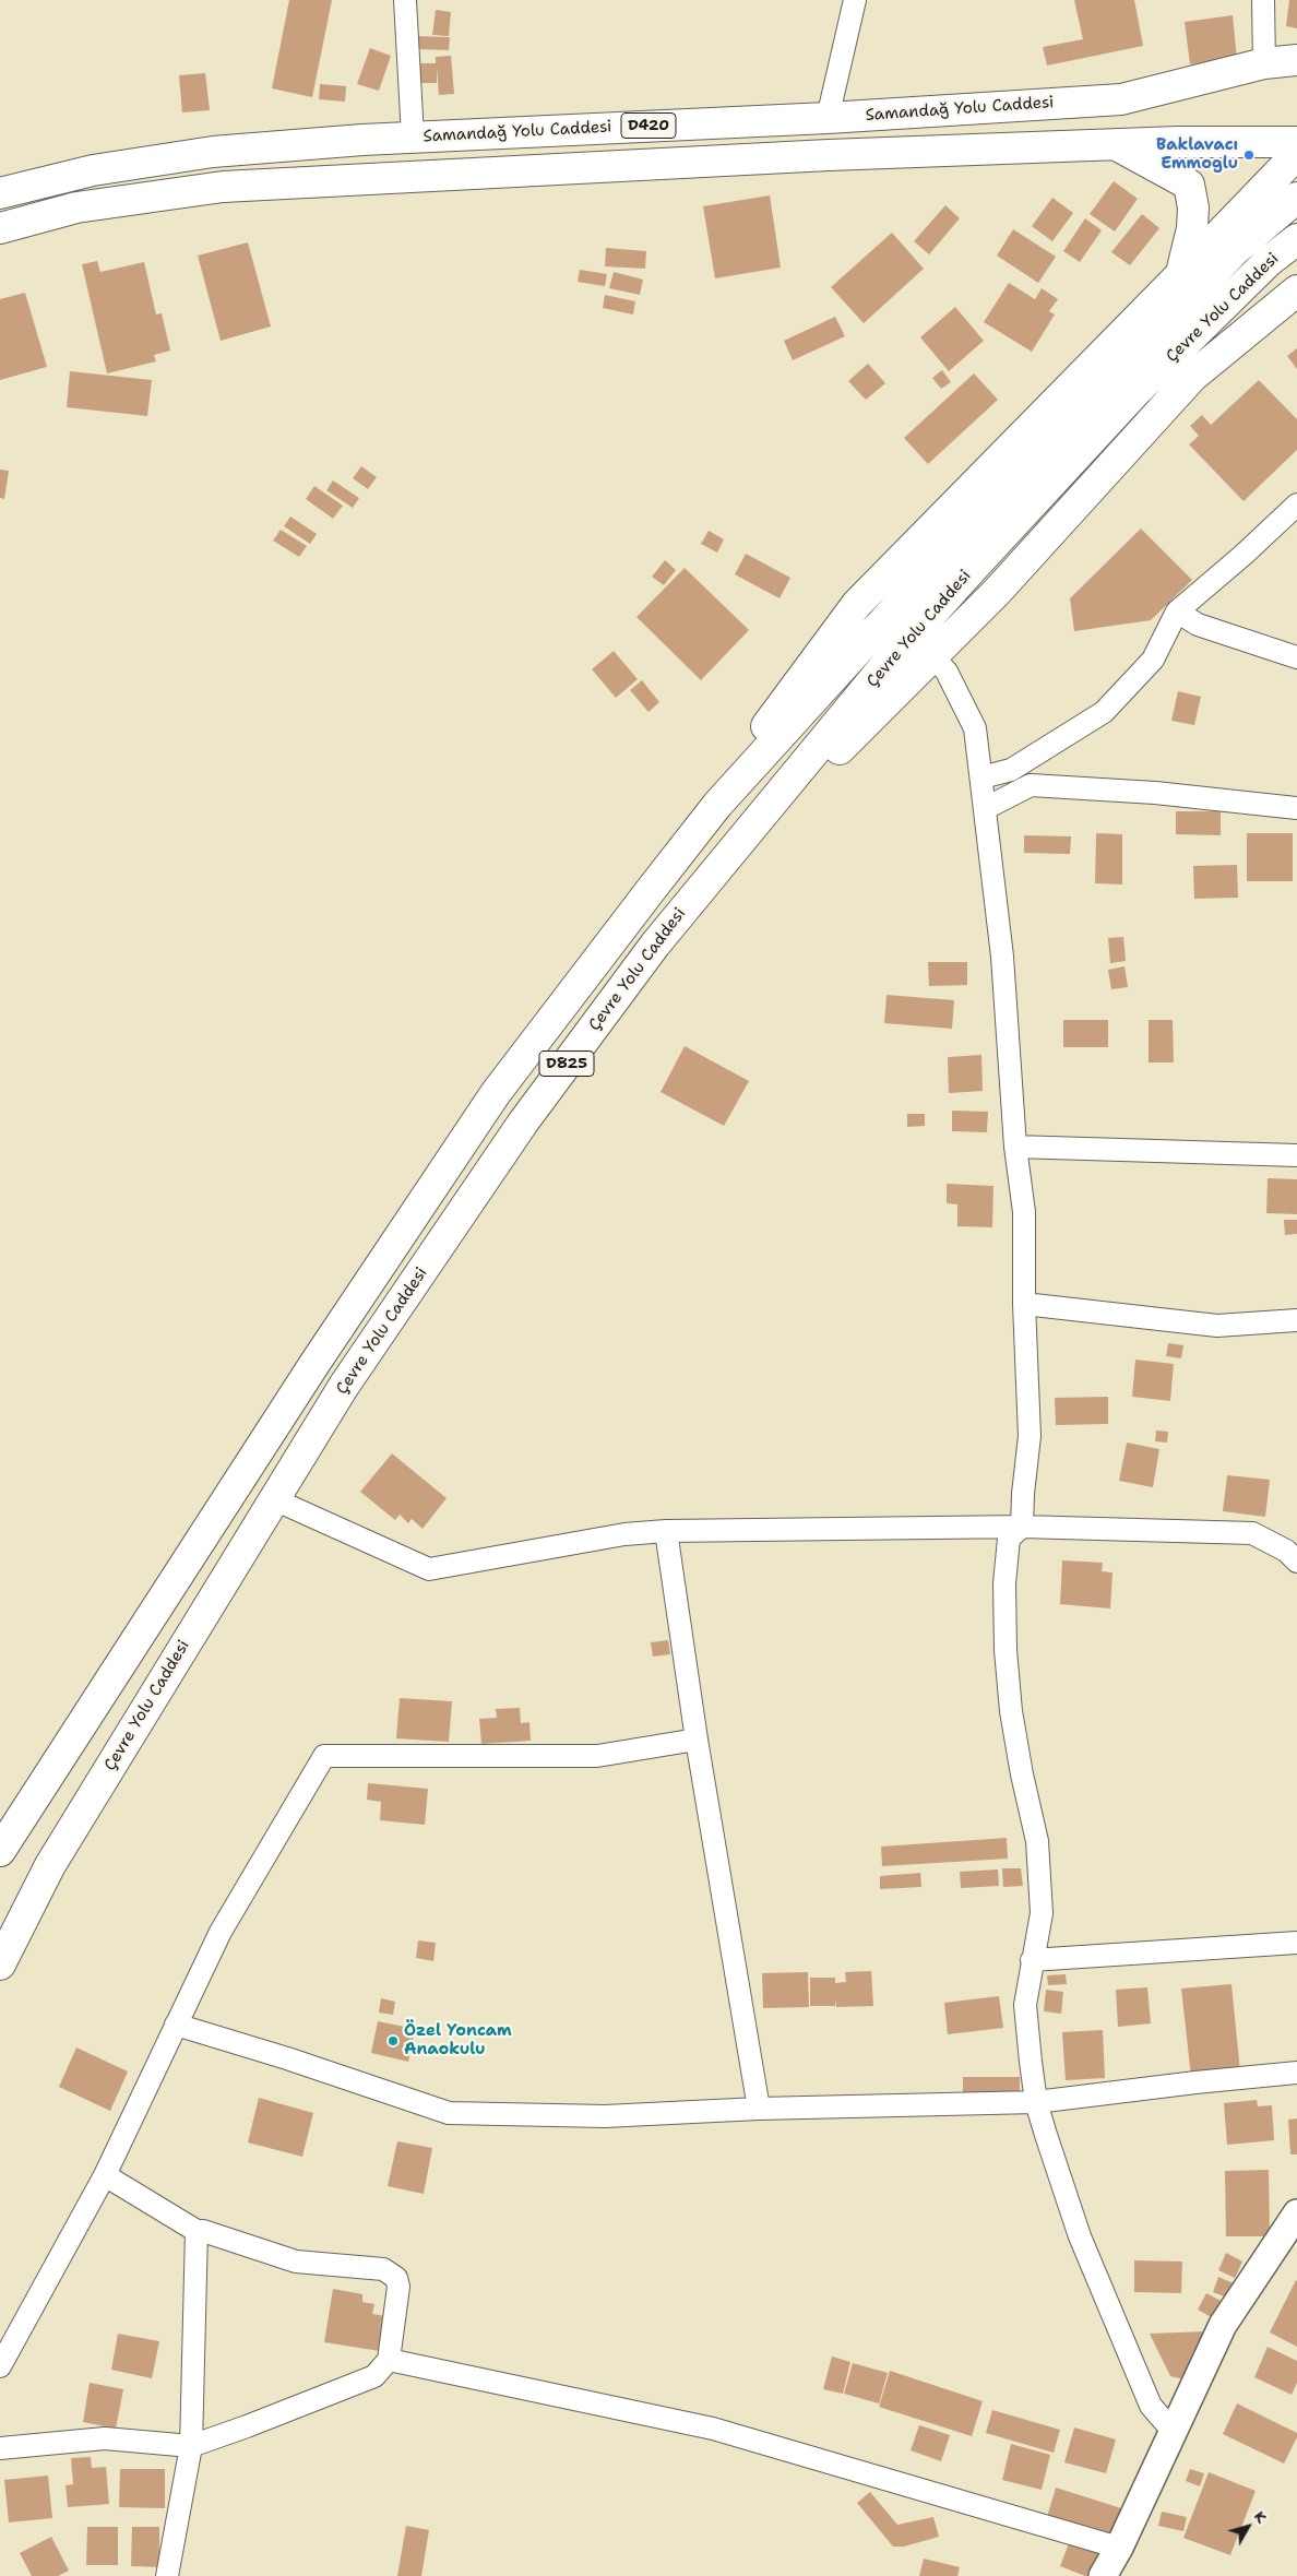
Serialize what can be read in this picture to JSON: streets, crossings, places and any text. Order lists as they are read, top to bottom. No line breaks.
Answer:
{"streets":{"highway":["Samandağ Yolu Caddesi","D420","Çevre Yolu Caddesi","D825"]},"places":["Baklavacı Emmoglu","Özel Yoncam Anaokulu"],"north":"top right"}
